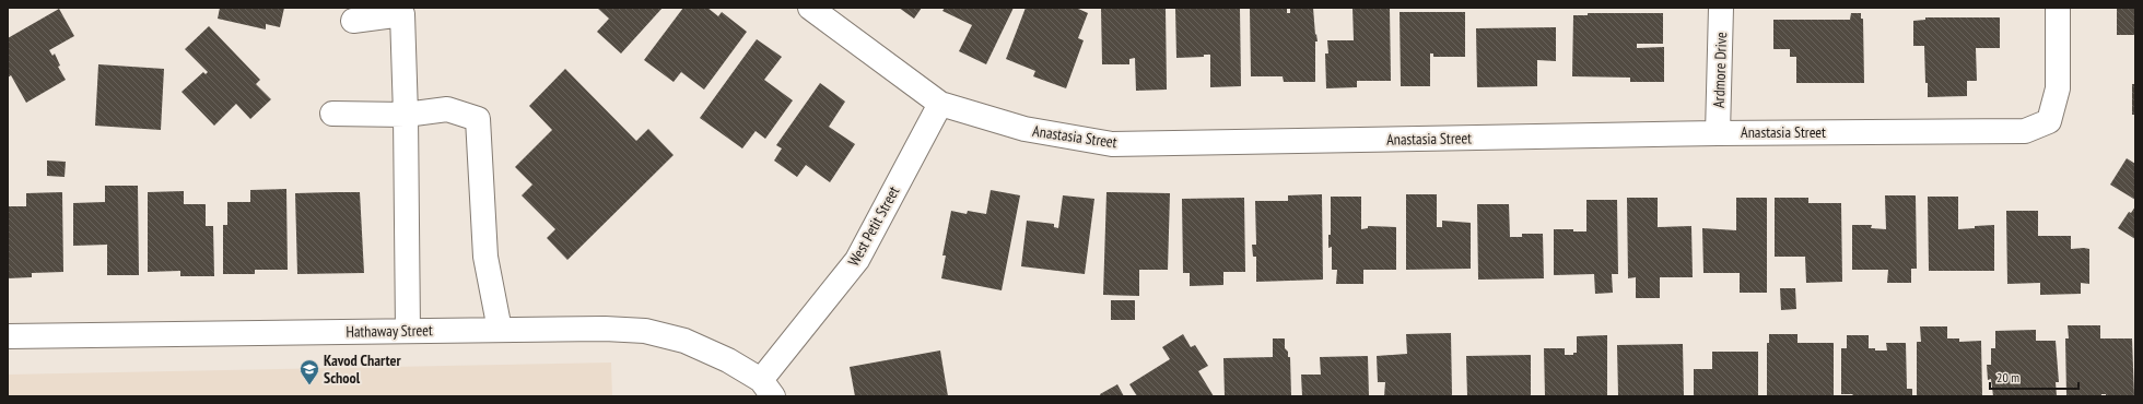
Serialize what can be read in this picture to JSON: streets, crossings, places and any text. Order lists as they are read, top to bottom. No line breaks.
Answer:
{"streets":{"street":["Ardmore Drive","Anastasia Street","West Petit Street","Hathaway Street"]},"crossings":[["Ardmore Drive","Anastasia Street"],["Anastasia Street","West Petit Street"],["West Petit Street","Hathaway Street"]],"places":{"school or university":["Kavod Charter School"]},"scale_bar":"20 m"}
